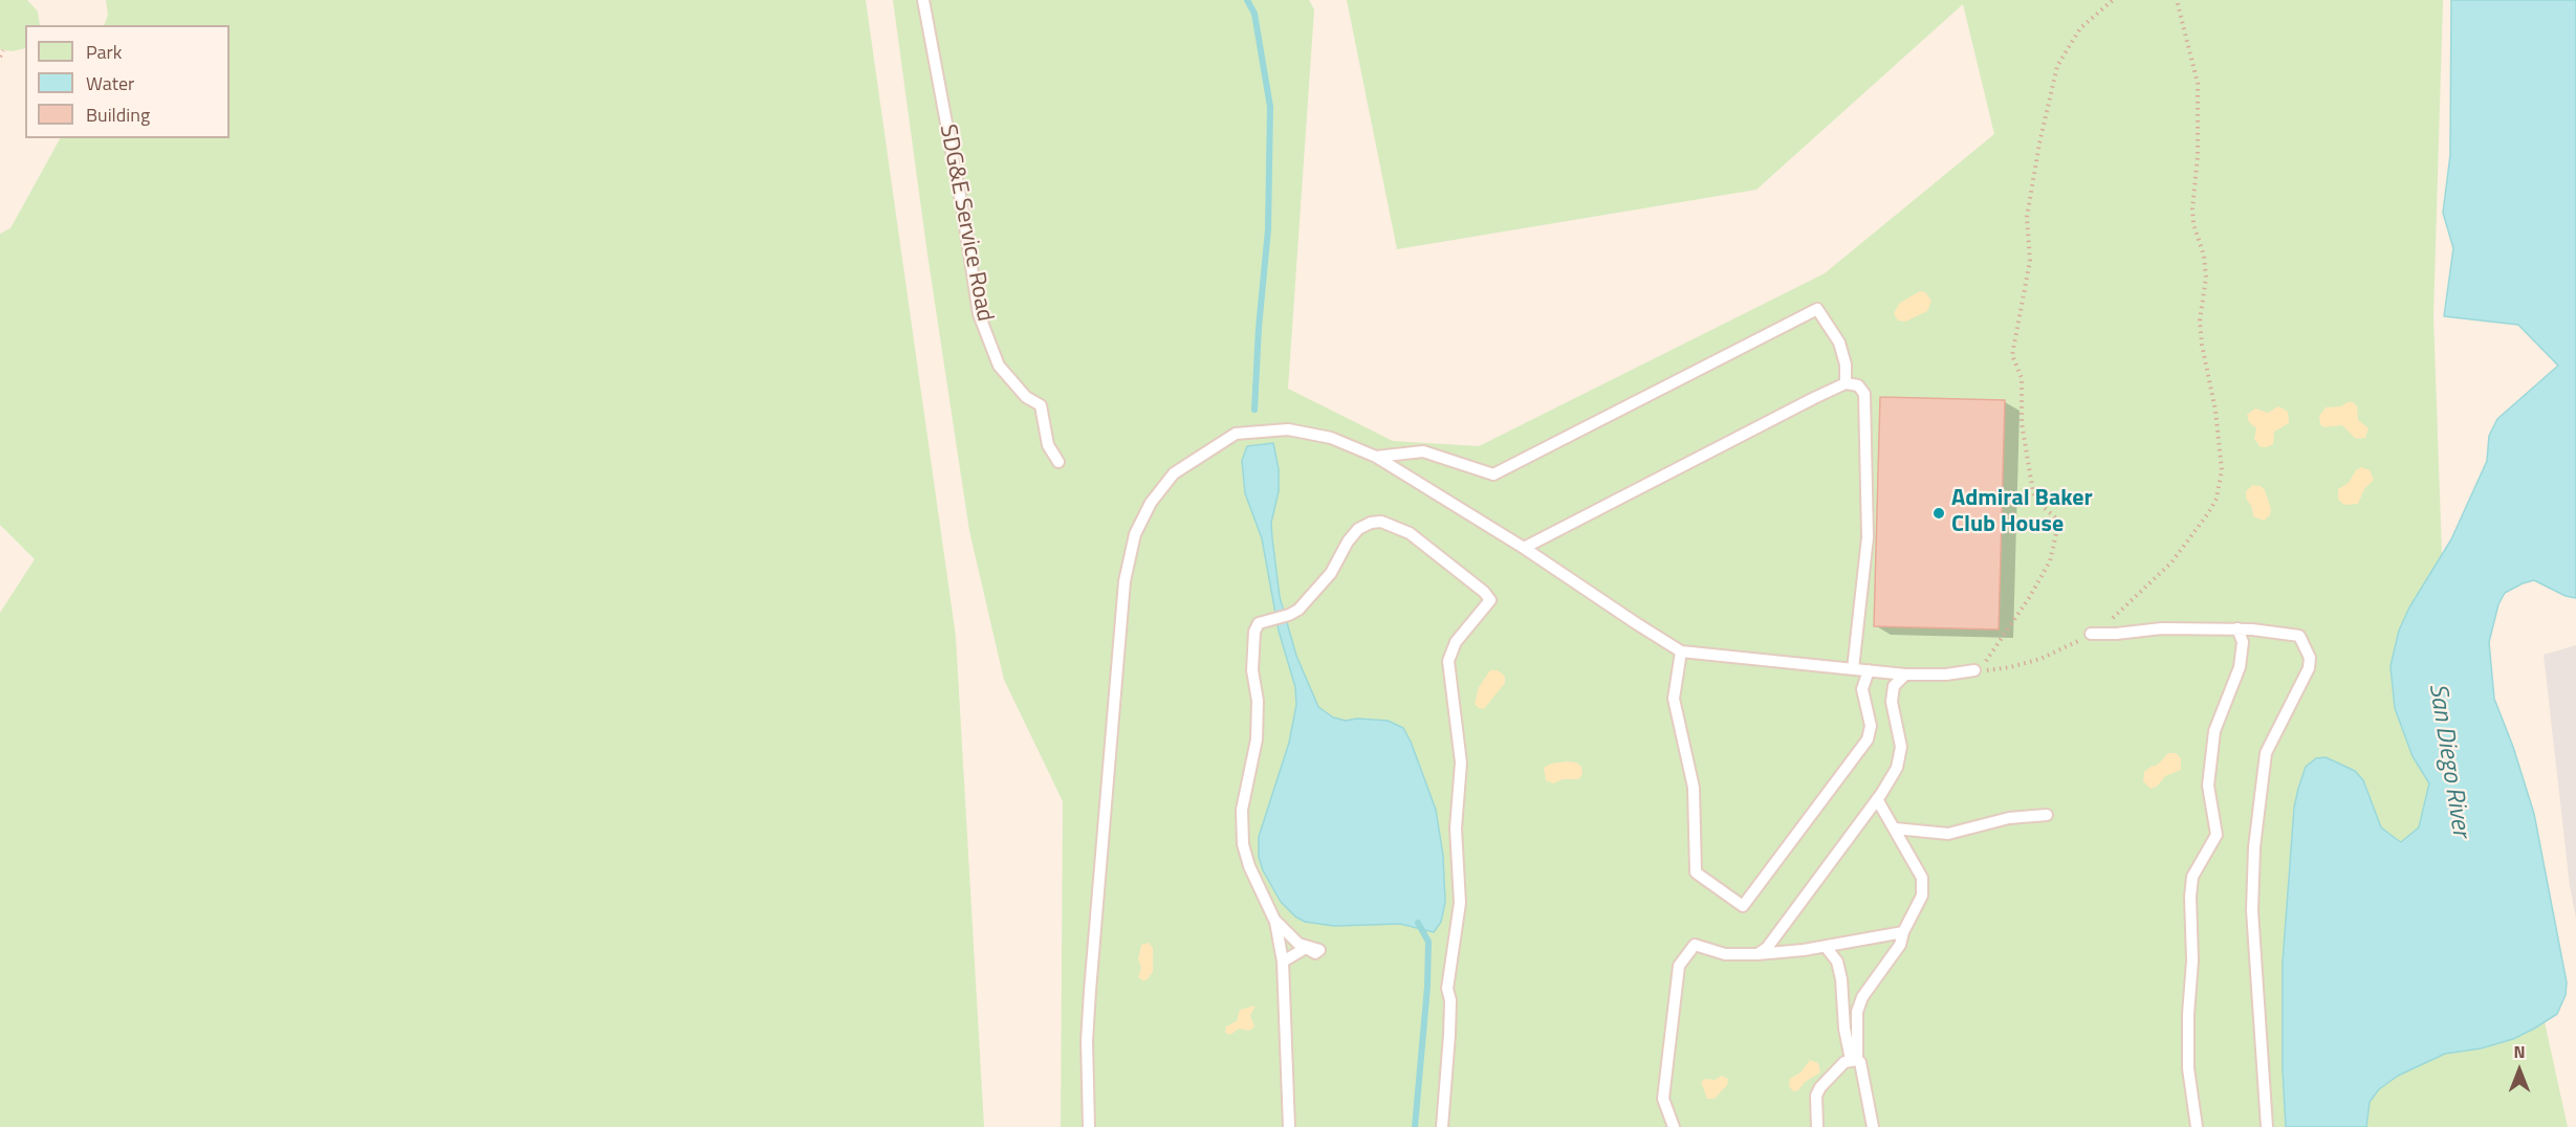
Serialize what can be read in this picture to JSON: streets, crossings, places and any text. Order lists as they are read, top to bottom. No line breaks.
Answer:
{"streets":{"lane":["SDG&E Service Road"]},"water":["San Diego River"],"places":["Admiral Baker Club House"],"legend":["Park","Water","Building"],"north":"top"}
